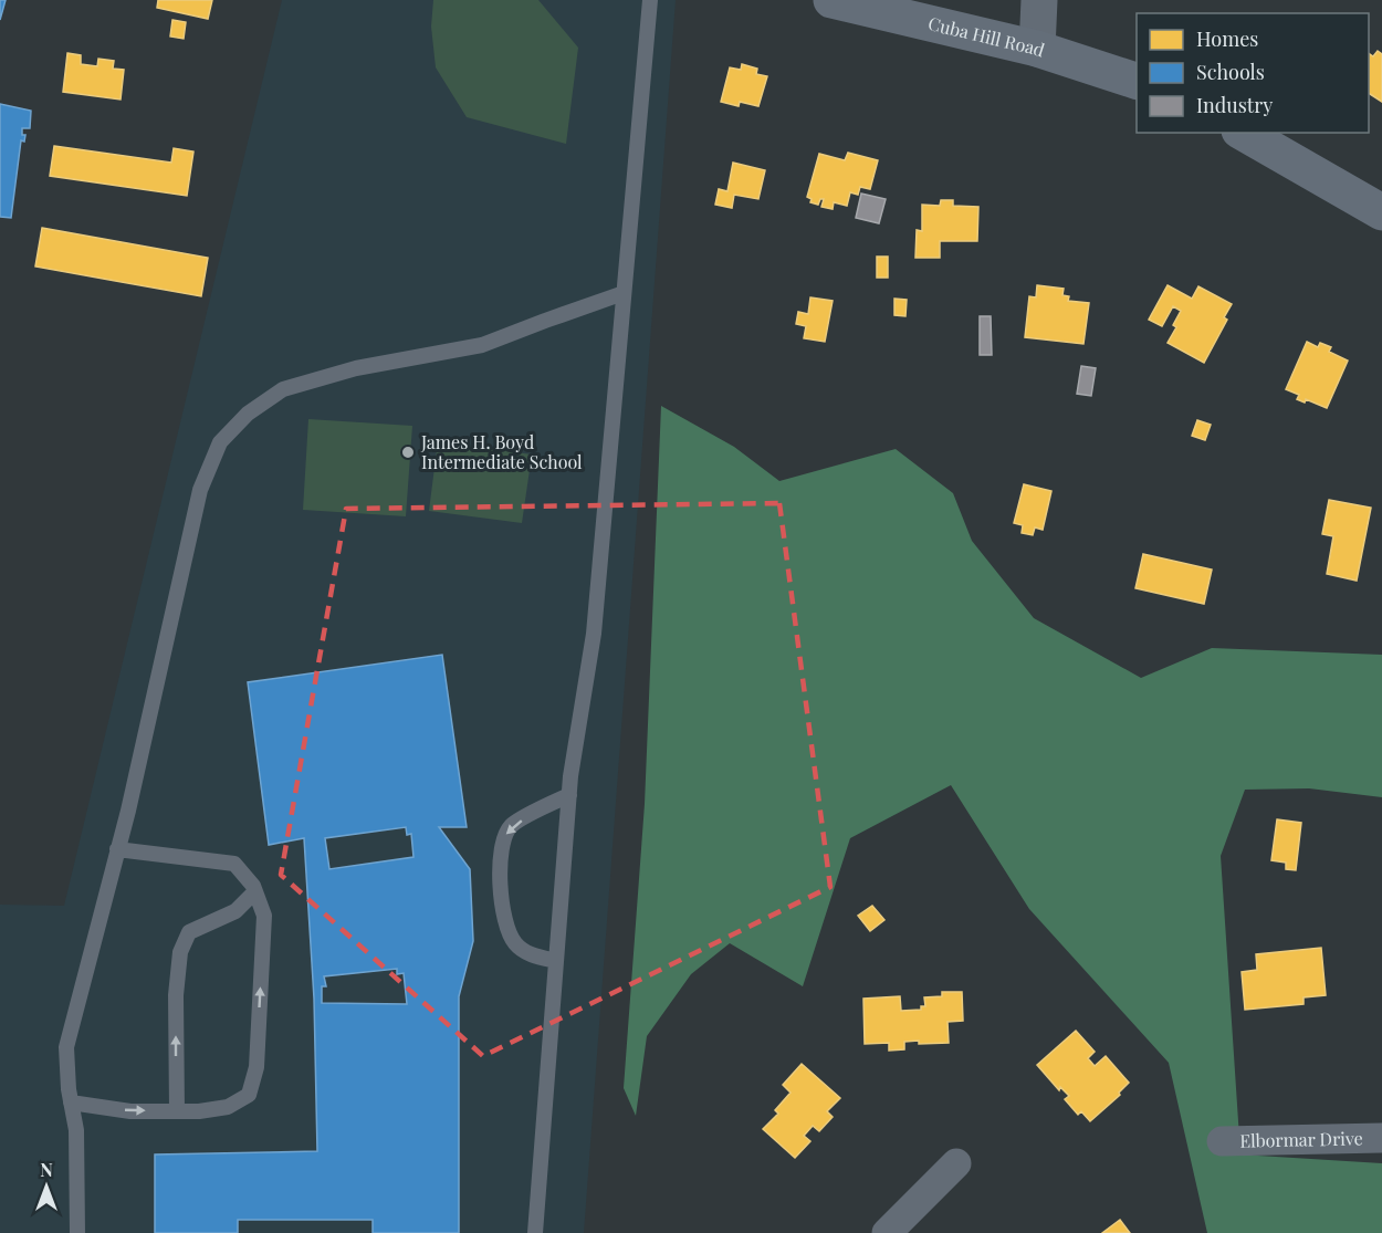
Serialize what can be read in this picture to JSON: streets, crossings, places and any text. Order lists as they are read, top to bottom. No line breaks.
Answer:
{"streets":{"main road":["Cuba Hill Road"],"street":["Elbormar Drive"]},"places":["James H. Boyd Intermediate School"],"legend":["Homes","Schools","Industry"],"north":"top"}
